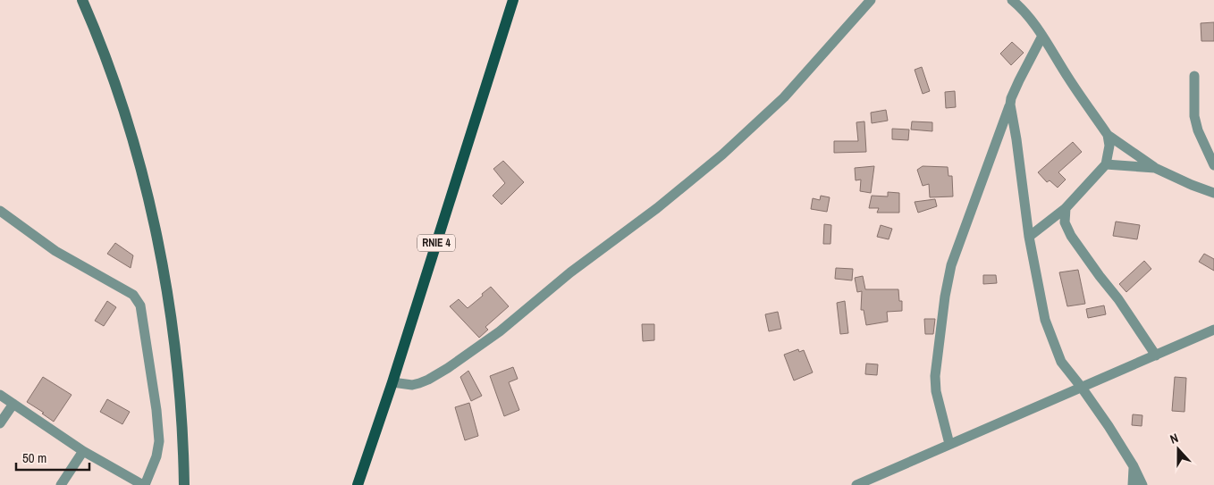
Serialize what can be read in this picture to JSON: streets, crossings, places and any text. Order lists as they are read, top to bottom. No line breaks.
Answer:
{"streets":{"main road":["RNIE 4"]},"scale_bar":"50 m","north":"top"}
